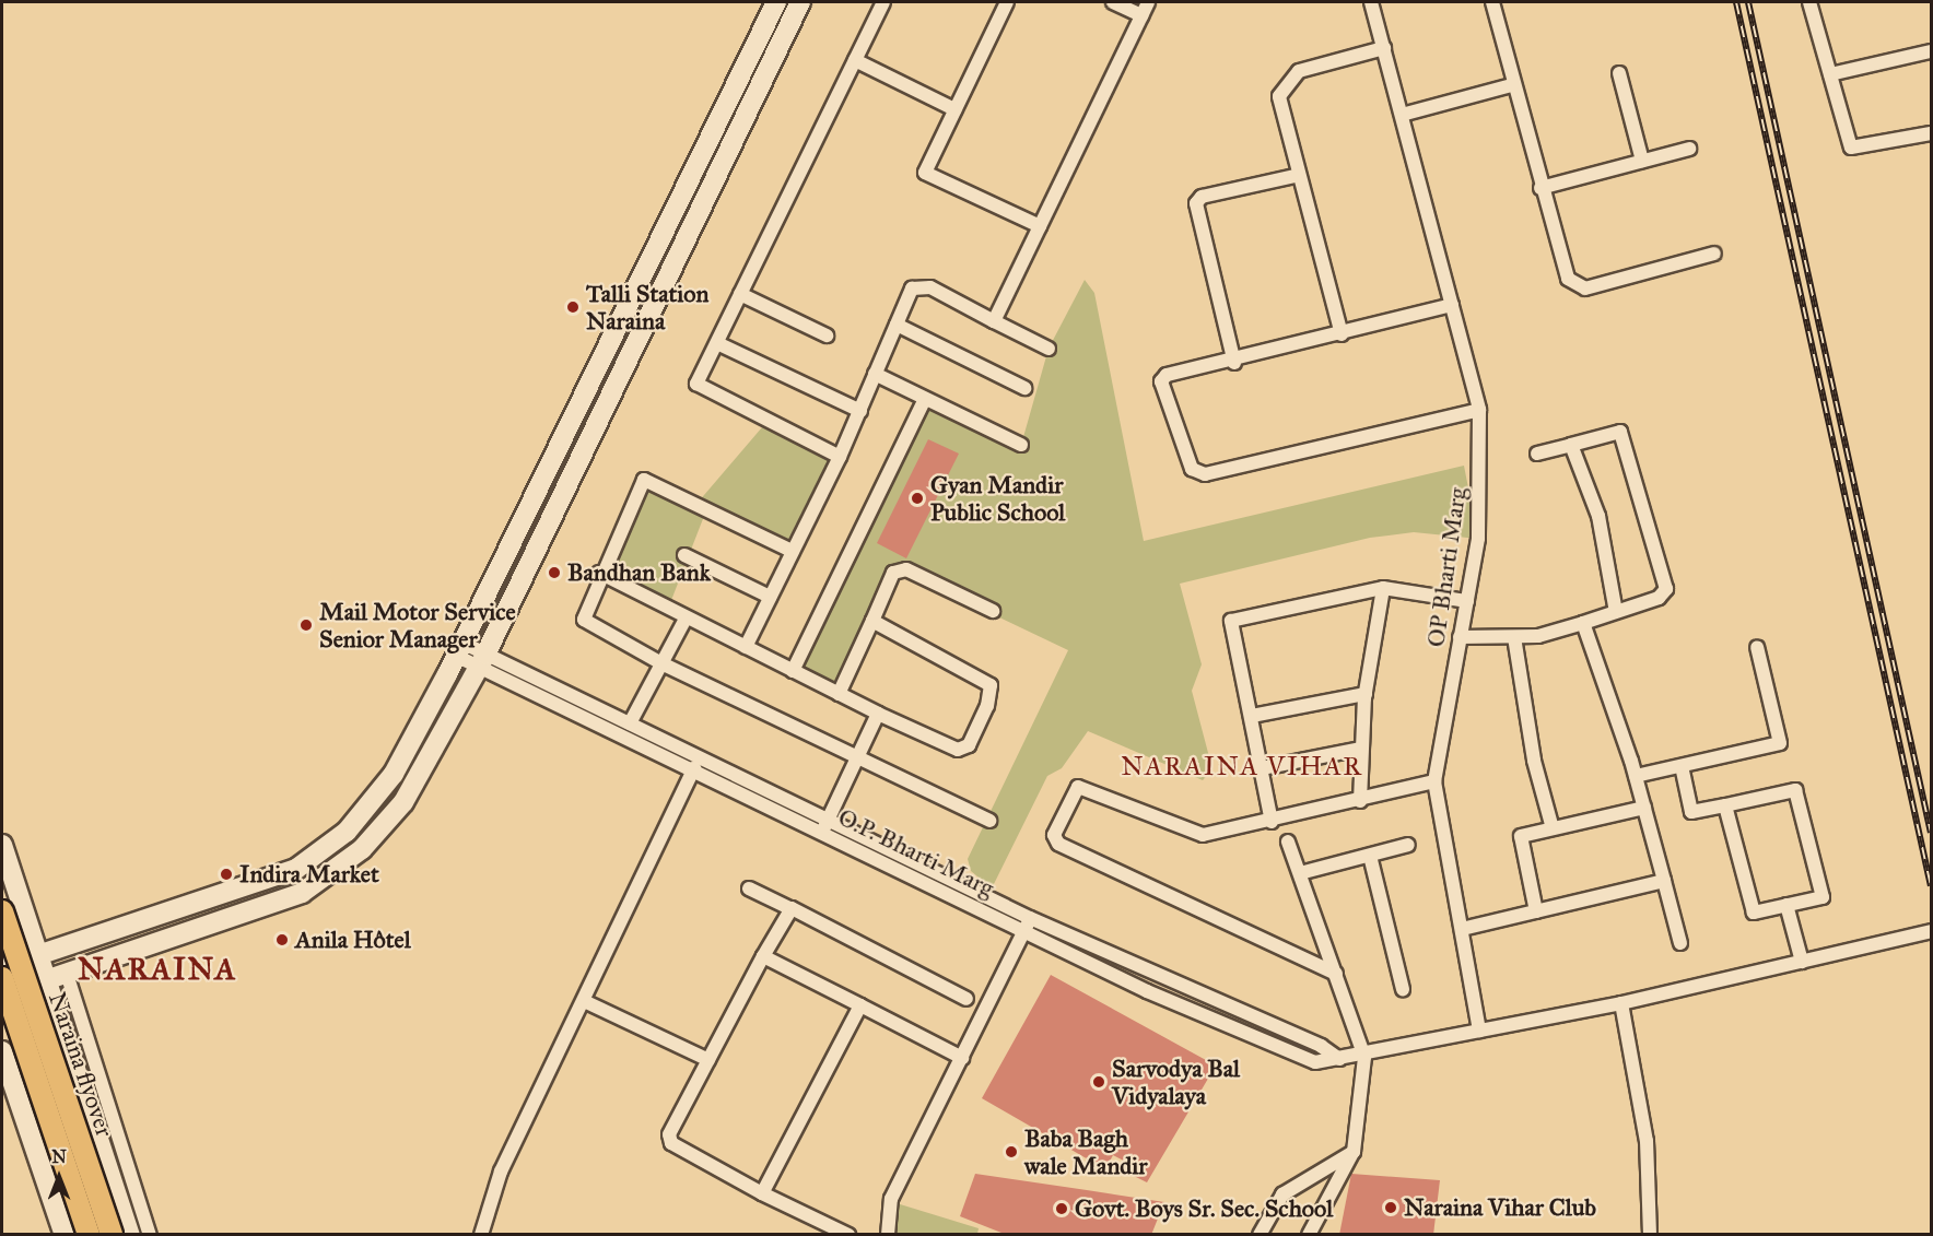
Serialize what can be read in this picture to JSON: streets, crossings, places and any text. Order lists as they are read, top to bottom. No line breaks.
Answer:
{"streets":{"main road":["Naraina flyover"],"street":["OP Bharti Marg","O.P. Bharti Marg"]},"crossings":[["OP Bharti Marg","O.P. Bharti Marg"]],"districts":["NARAINA VIHAR","NARAINA"],"places":["Talli Station Naraina","Gyan Mandir Public School","Bandhan Bank","Mail Motor Service Senior Manager","Indira Market","Anila Hôtel","Sarvodya Bal Vidyalaya","Baba Bagh wale Mandir","Naraina Vihar Club","Govt. Boys Sr. Sec. School"],"north":"top"}
